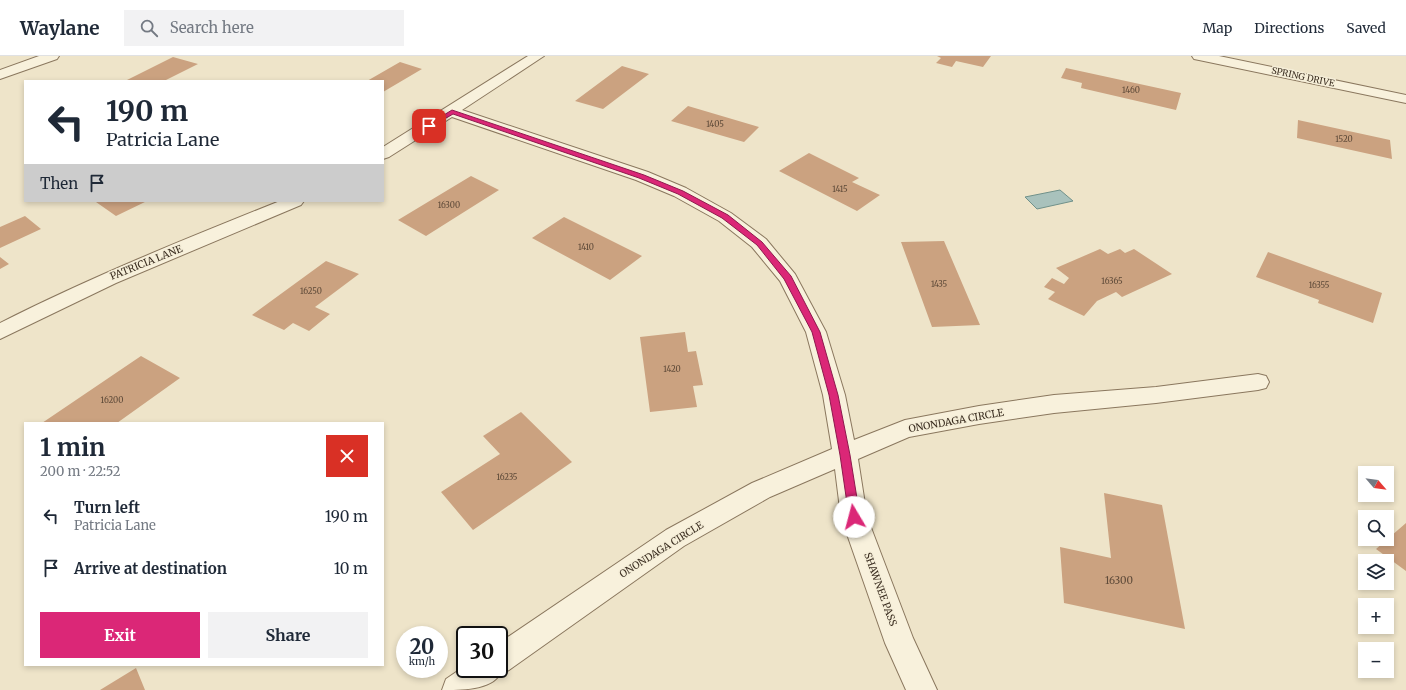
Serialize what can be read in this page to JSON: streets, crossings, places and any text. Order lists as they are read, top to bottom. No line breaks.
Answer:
{"streets":{"street":["SPRING DRIVE","PATRICIA LANE","ONONDAGA CIRCLE","SHAWNEE PASS"]},"crossings":[["ONONDAGA CIRCLE","SHAWNEE PASS"]],"house_numbers":["1460","1405","1520","1415","16300","1410","16365","1435","16355","16250","1420","16200","16235","16300"],"north":"bottom right","page":{"header":"Waylane","search":"Search here","nav":["Map","Directions","Saved"],"turn":["190 m","Patricia Lane"],"then":"Then","heading":["1 min","200 m · 22:52"],"map_buttons":["+","−"],"list":[{"name":"Turn left","note":"Patricia Lane","value":"190 m"},{"name":"Arrive at destination","value":"10 m"}],"buttons":["Exit","Share"],"speed":"20 km/h","limit":"30"}}
